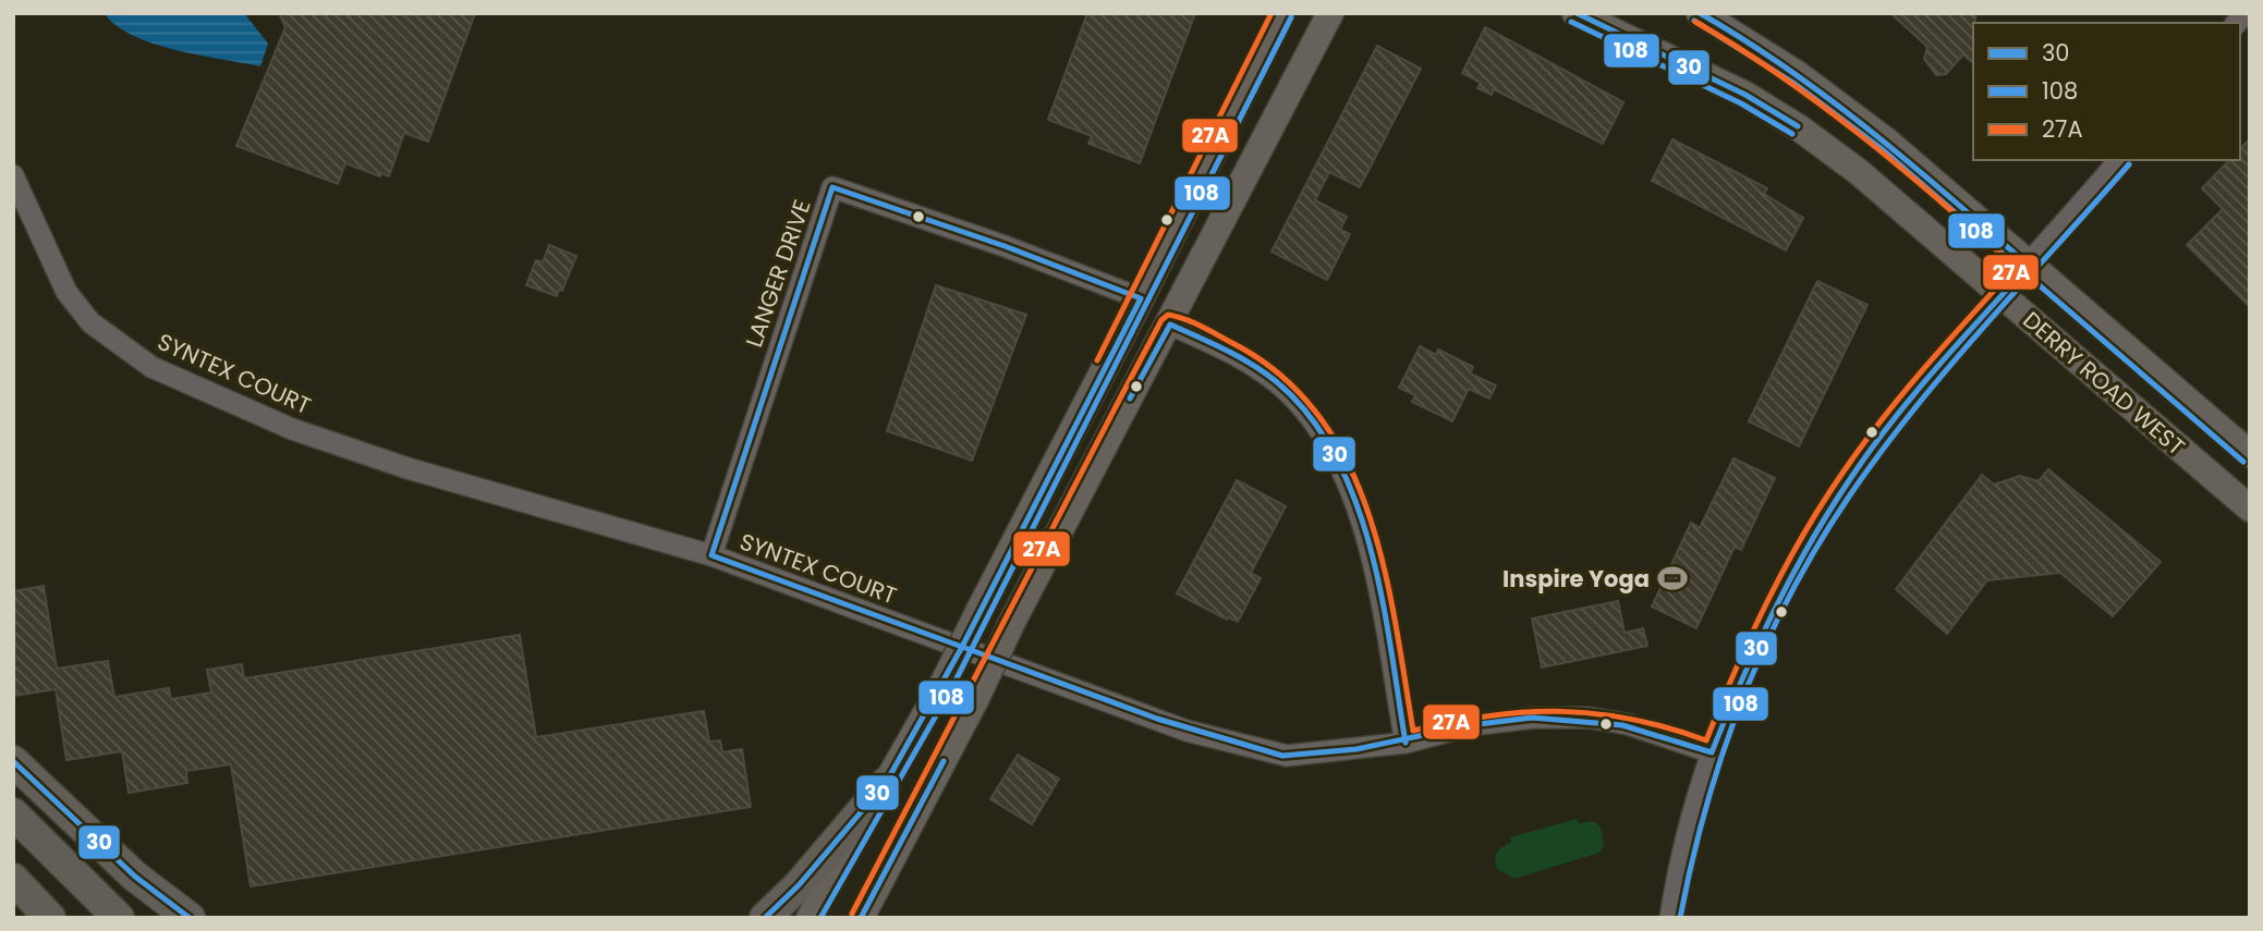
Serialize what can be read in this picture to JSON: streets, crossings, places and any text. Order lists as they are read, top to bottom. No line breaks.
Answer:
{"streets":{"main road":["DERRY ROAD WEST"],"street":["LANGER DRIVE","SYNTEX COURT"]},"crossings":[["LANGER DRIVE","SYNTEX COURT"]],"places":{"sports":["Inspire Yoga"]},"lines":["transit line 30","transit line 27A","transit line 108"],"legend":["30","108","27A"]}
